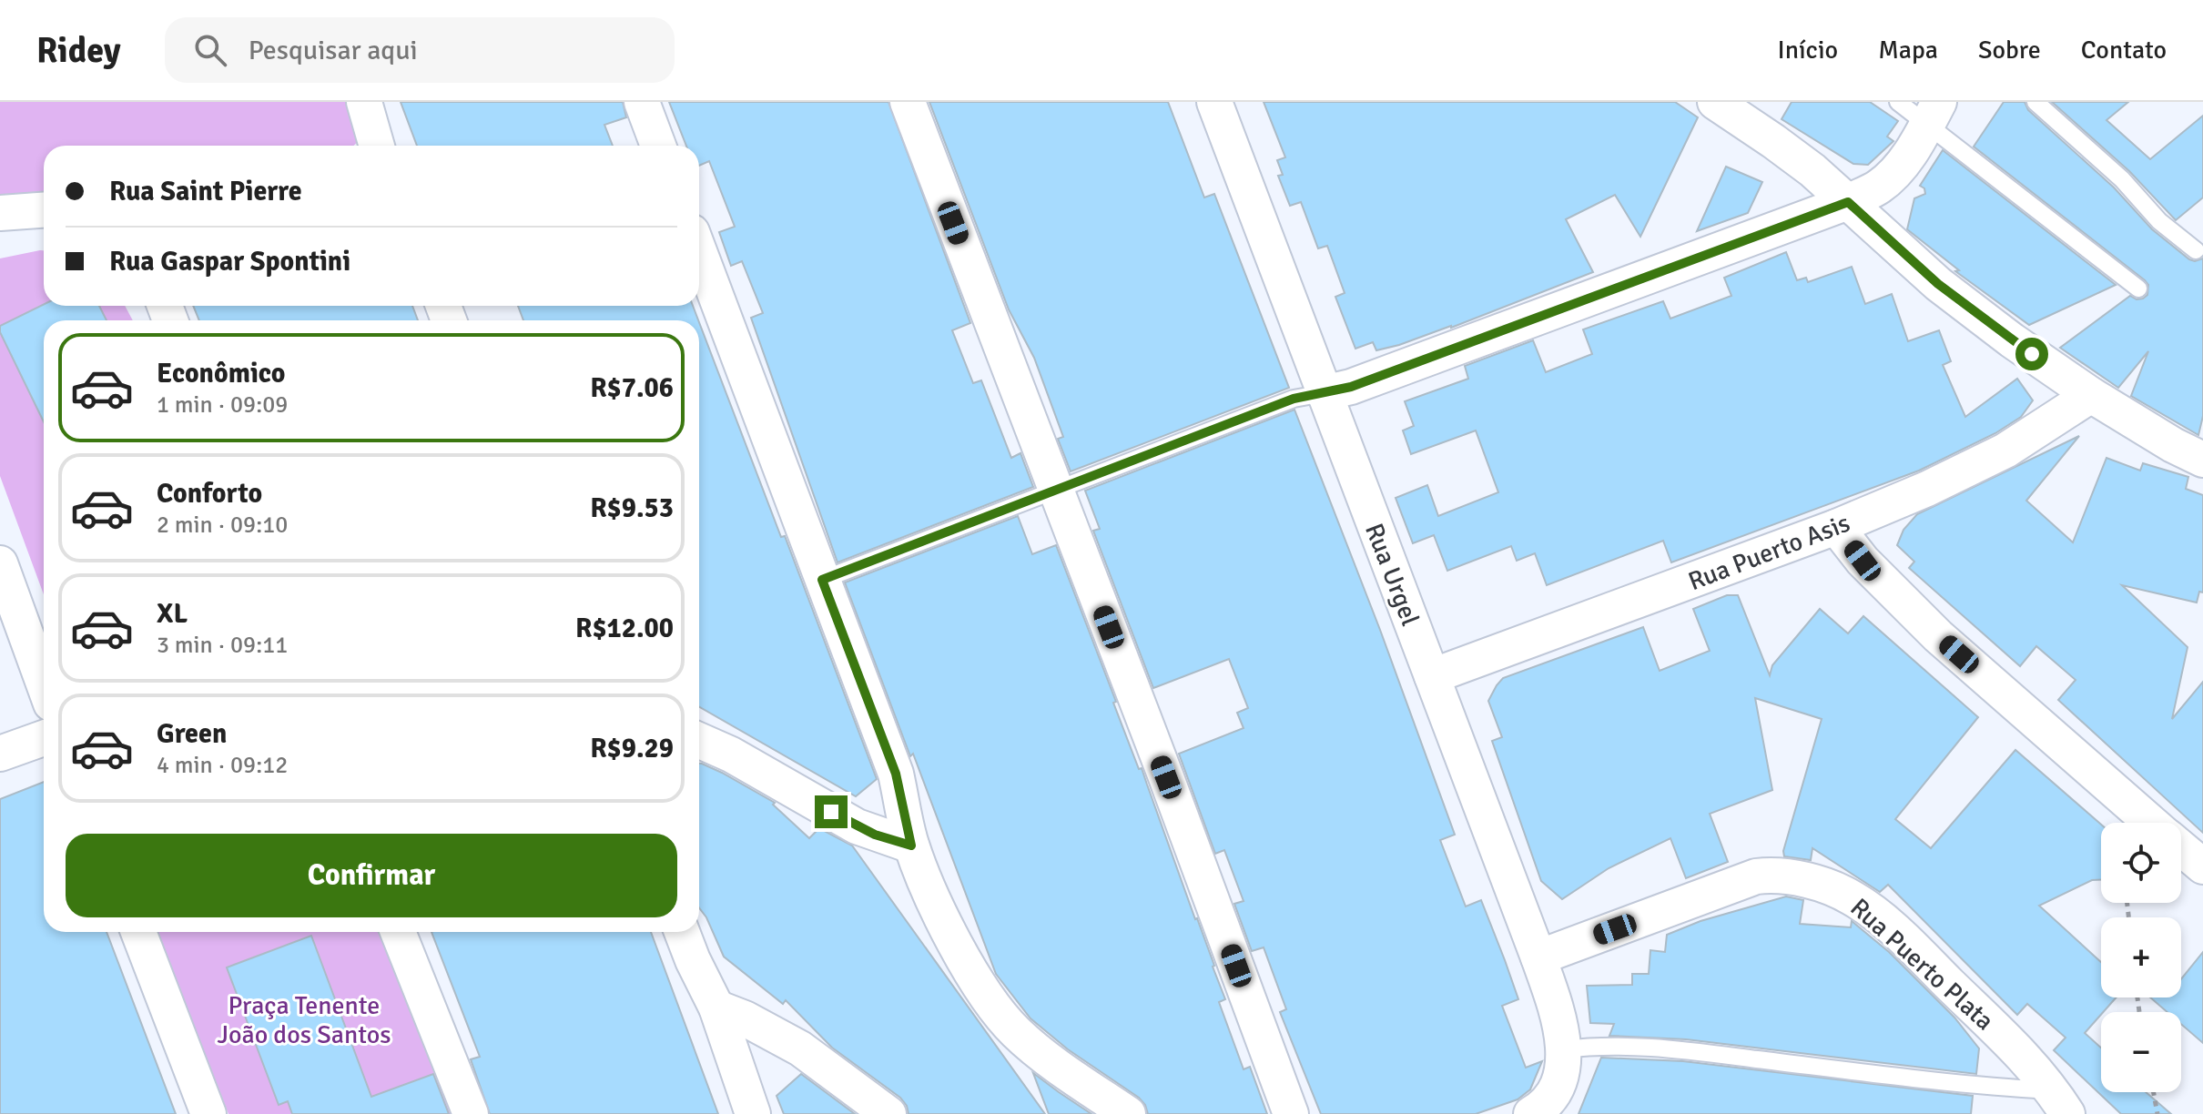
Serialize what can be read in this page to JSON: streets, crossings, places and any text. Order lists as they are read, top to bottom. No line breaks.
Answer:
{"streets":{"street":["Rua Puerto Asis","Rua Urgel","Rua Puerto Plata"]},"crossings":[["Rua Puerto Asis","Rua Urgel"],["Rua Urgel","Rua Puerto Plata"]],"parks":["Praça Tenente João dos Santos"],"page":{"header":"Ridey","search":"Pesquisar aqui","nav":["Início","Mapa","Sobre","Contato"],"banner":["Rua Saint Pierre","Rua Gaspar Spontini"],"list":[{"name":"Econômico","note":"1 min · 09:09","value":"R$7.06"},{"name":"Conforto","note":"2 min · 09:10","value":"R$9.53"},{"name":"XL","note":"3 min · 09:11","value":"R$12.00"},{"name":"Green","note":"4 min · 09:12","value":"R$9.29"}],"buttons":"Confirmar","map_buttons":["+","−"]}}
